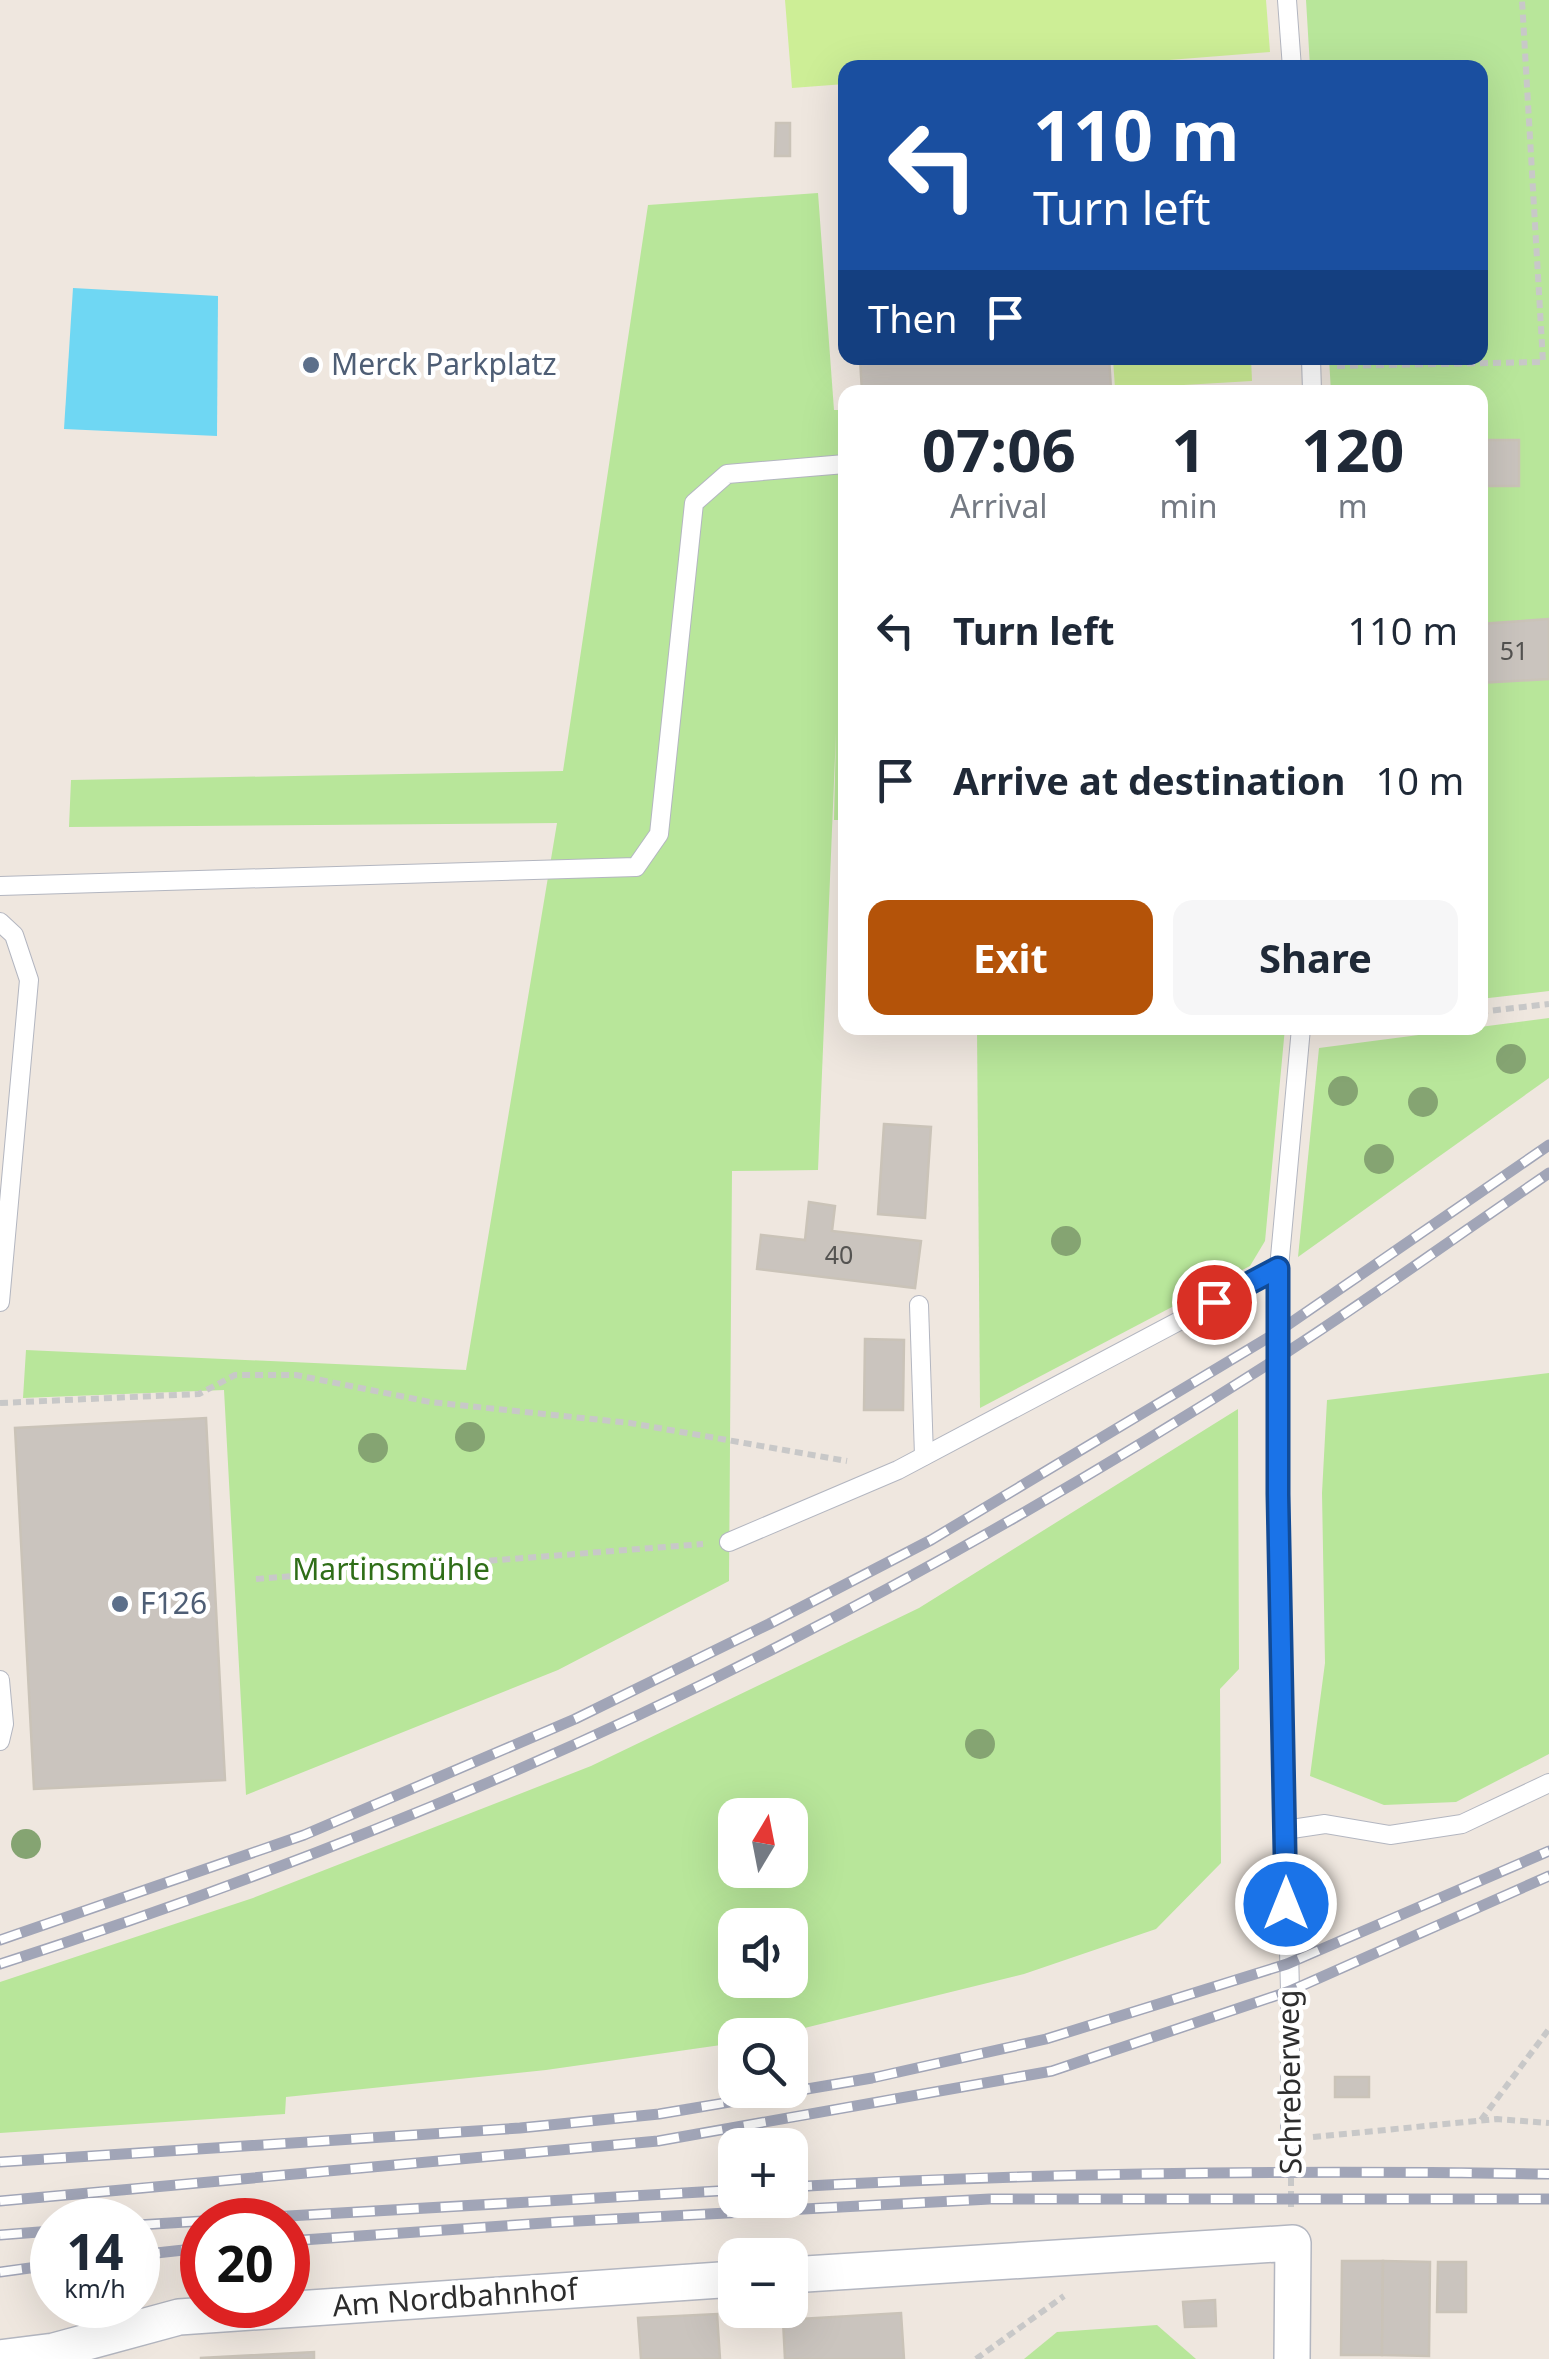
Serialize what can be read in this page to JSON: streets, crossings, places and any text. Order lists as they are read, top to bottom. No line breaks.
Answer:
{"streets":{"street":["Am Nordbahnhof"],"lane":["Schreberweg"]},"parks":["Martinsmühle"],"places":["Merck Parkplatz","F126"],"house_numbers":["51","40"],"north":"top","page":{"turn":["110 m","Turn left"],"then":"Then","eta":["07:06","Arrival","1","min","120","m"],"list":[{"name":"Turn left","value":"110 m"},{"name":"Arrive at destination","value":"10 m"}],"buttons":["Exit","Share"],"map_buttons":["+","−"],"speed":"14 km/h","limit":"20"}}
